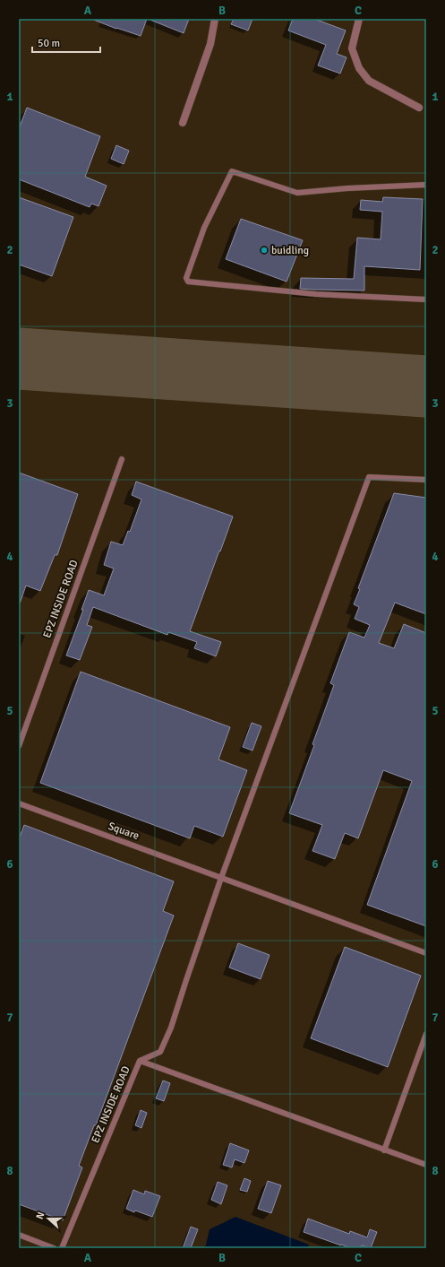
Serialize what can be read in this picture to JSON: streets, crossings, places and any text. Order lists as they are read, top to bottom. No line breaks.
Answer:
{"streets":{"lane":["EPZ INSIDE ROAD","Square"]},"crossings":[["EPZ INSIDE ROAD","Square"]],"places":["buidling"],"scale_bar":"50 m","north":"left","grid":{"columns":["A","B","C"],"rows":["1","2","3","4","5","6","7","8"]}}
